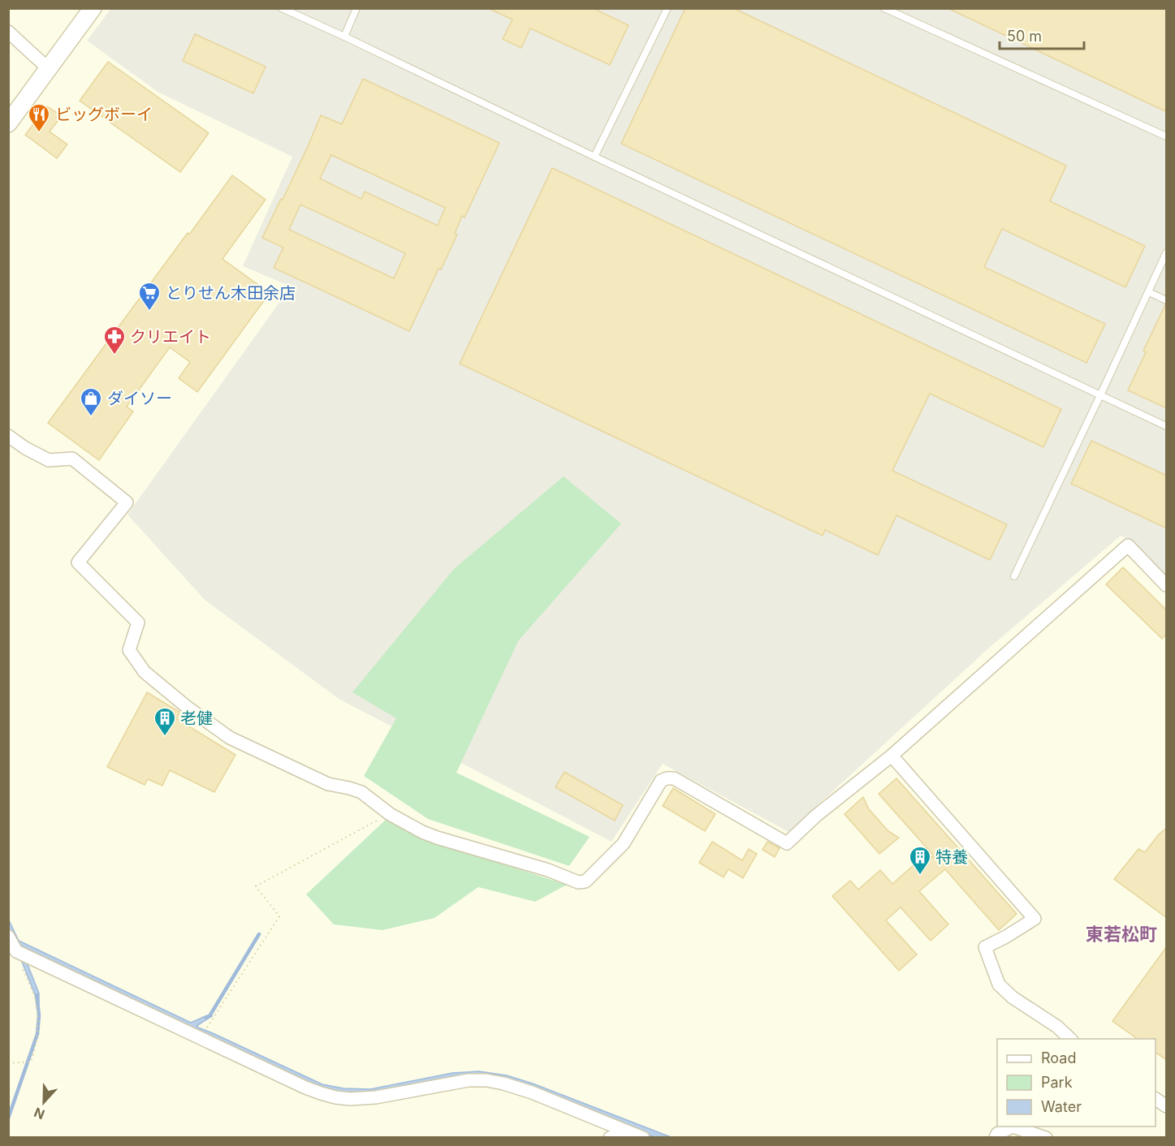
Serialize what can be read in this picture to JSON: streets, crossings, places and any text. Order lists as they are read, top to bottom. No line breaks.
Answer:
{"districts":["東若松町"],"places":{"restaurant":["ビッグボーイ"],"supermarket":["とりせん木田余店"],"pharmacy":["クリエイト"],"shop":["ダイソー"],"building":["老健","特養"]},"legend":["Road","Park","Water"],"scale_bar":"50 m","north":"bottom"}
